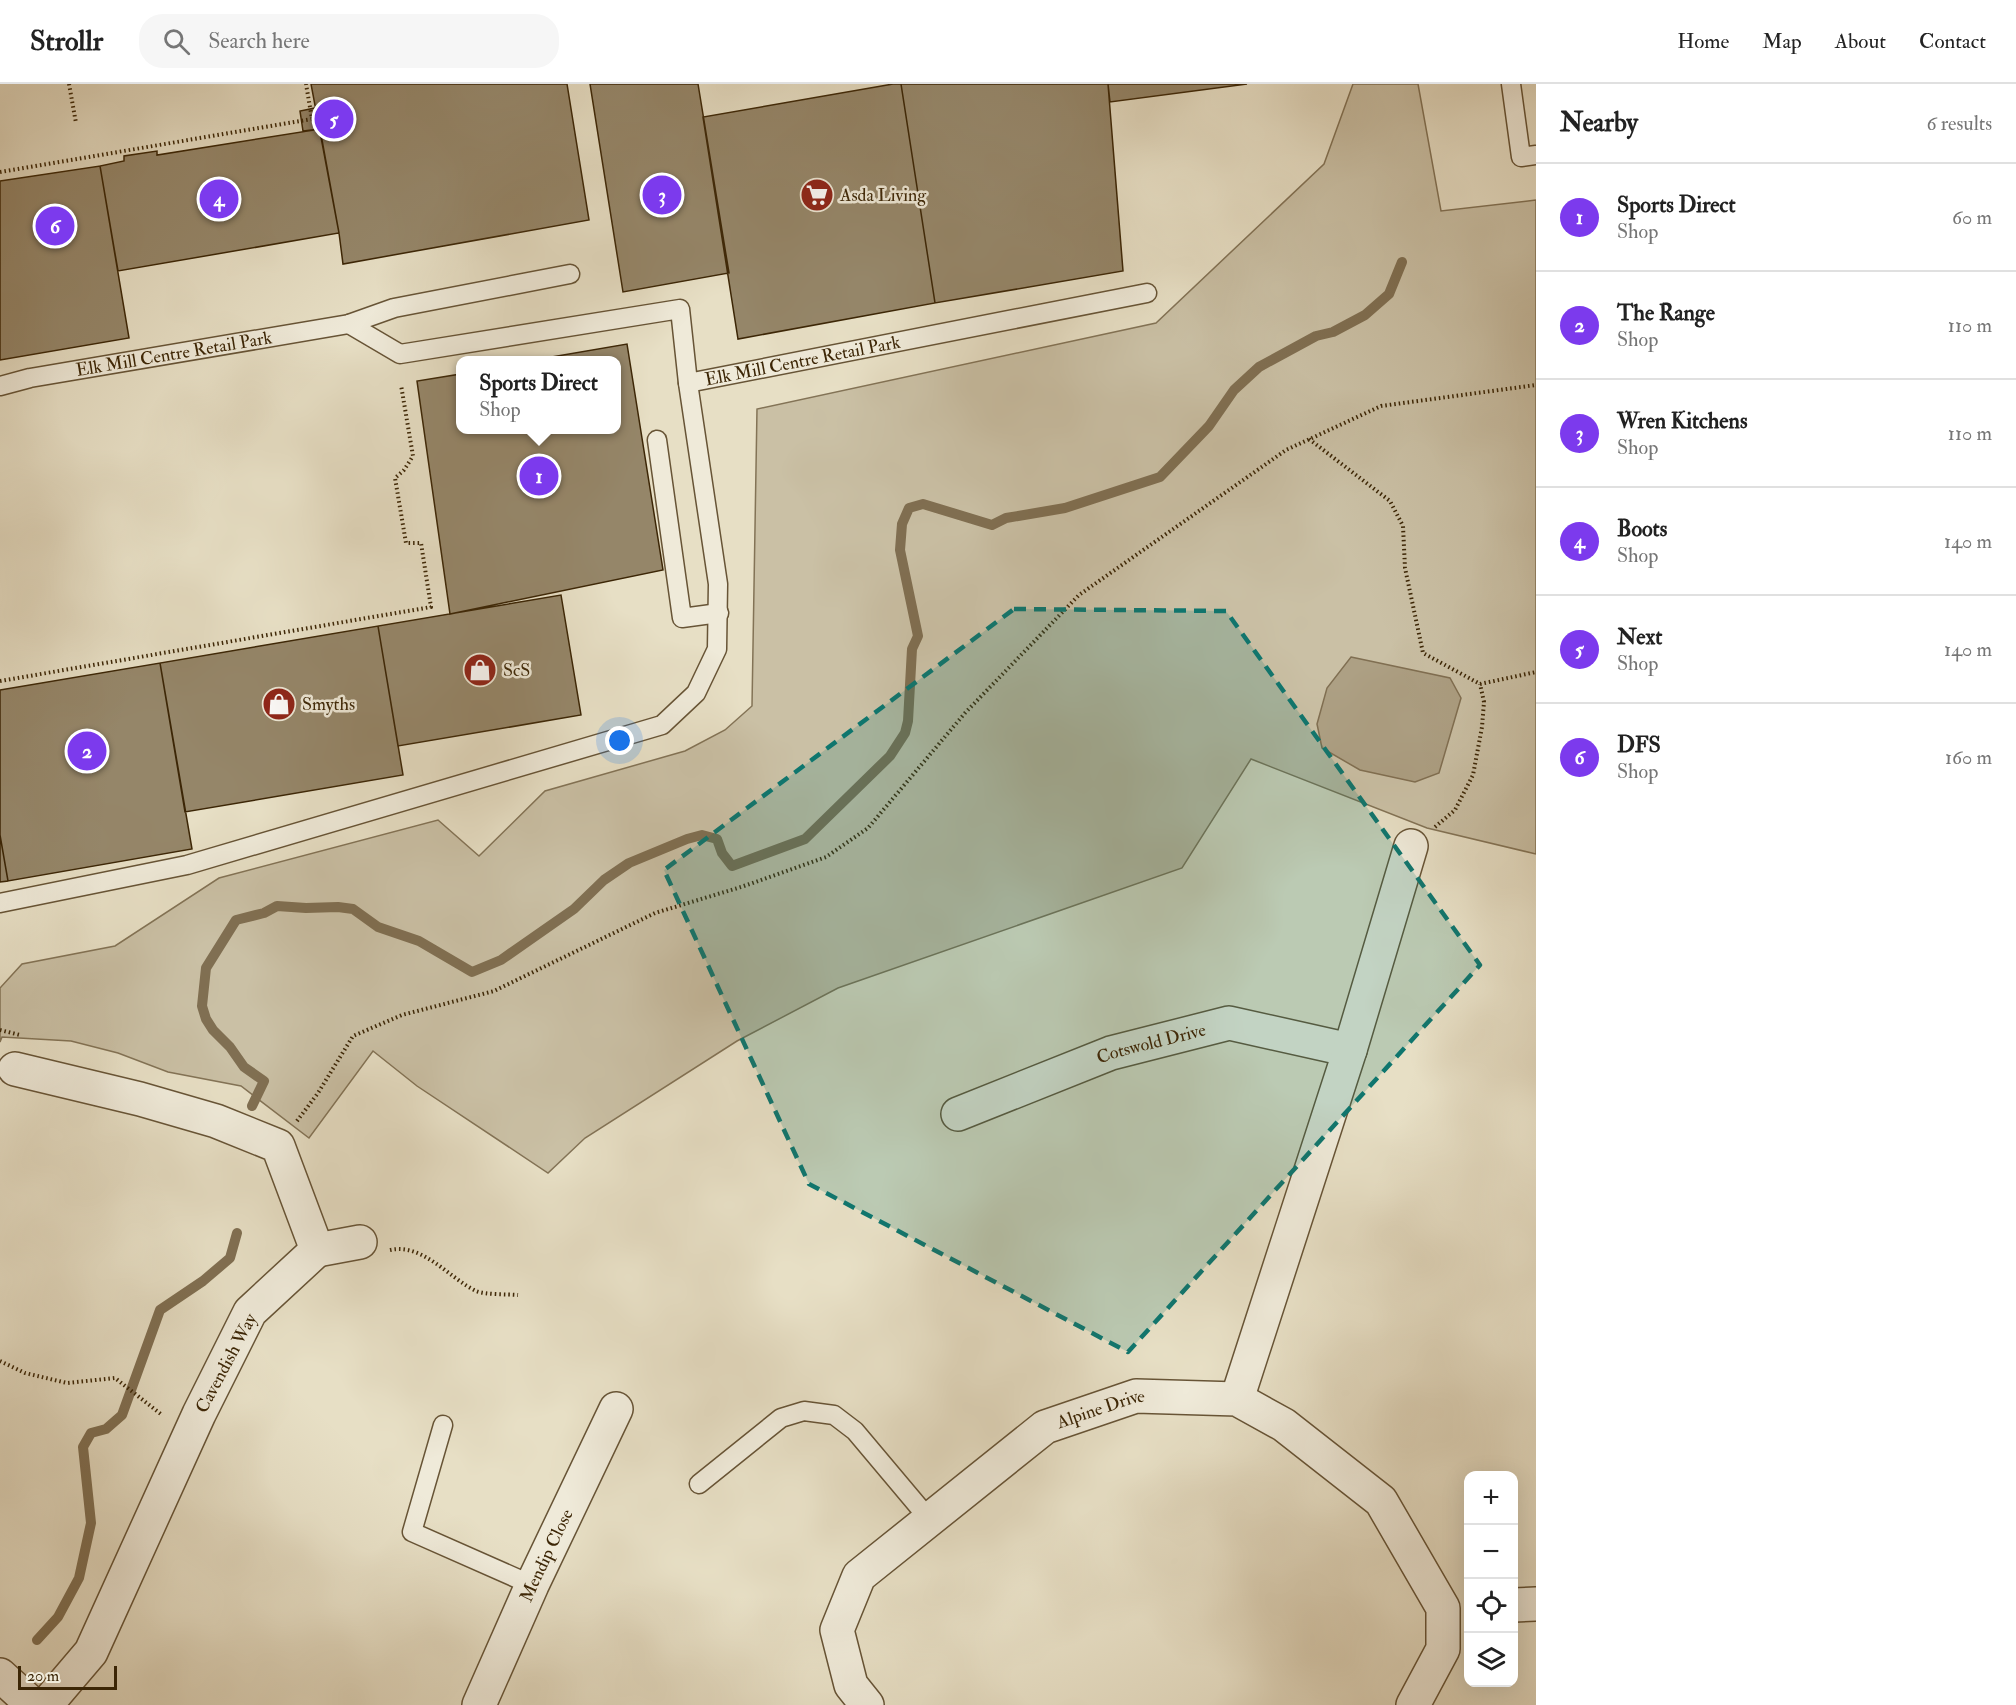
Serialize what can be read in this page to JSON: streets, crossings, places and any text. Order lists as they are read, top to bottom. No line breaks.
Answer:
{"streets":{"street":["Cotswold Drive","Cavendish Way","Alpine Drive","Mendip Close"],"lane":["Elk Mill Centre Retail Park"]},"places":{"supermarket":["Asda Living"],"shop":["ScS","Smyths"]},"scale_bar":"20 m","page":{"header":"Strollr","search":"Search here","nav":["Home","Map","About","Contact"],"heading":["Nearby","6 results"],"pins":["5","3","4","6","1","2"],"list":[{"mark":"1","name":"Sports Direct","note":"Shop","value":"60 m"},{"mark":"2","name":"The Range","note":"Shop","value":"110 m"},{"mark":"3","name":"Wren Kitchens","note":"Shop","value":"110 m"},{"mark":"4","name":"Boots","note":"Shop","value":"140 m"},{"mark":"5","name":"Next","note":"Shop","value":"140 m"},{"mark":"6","name":"DFS","note":"Shop","value":"160 m"}],"popup":["Sports Direct","Shop"],"map_buttons":["+","−"],"scale":"20 m"}}
